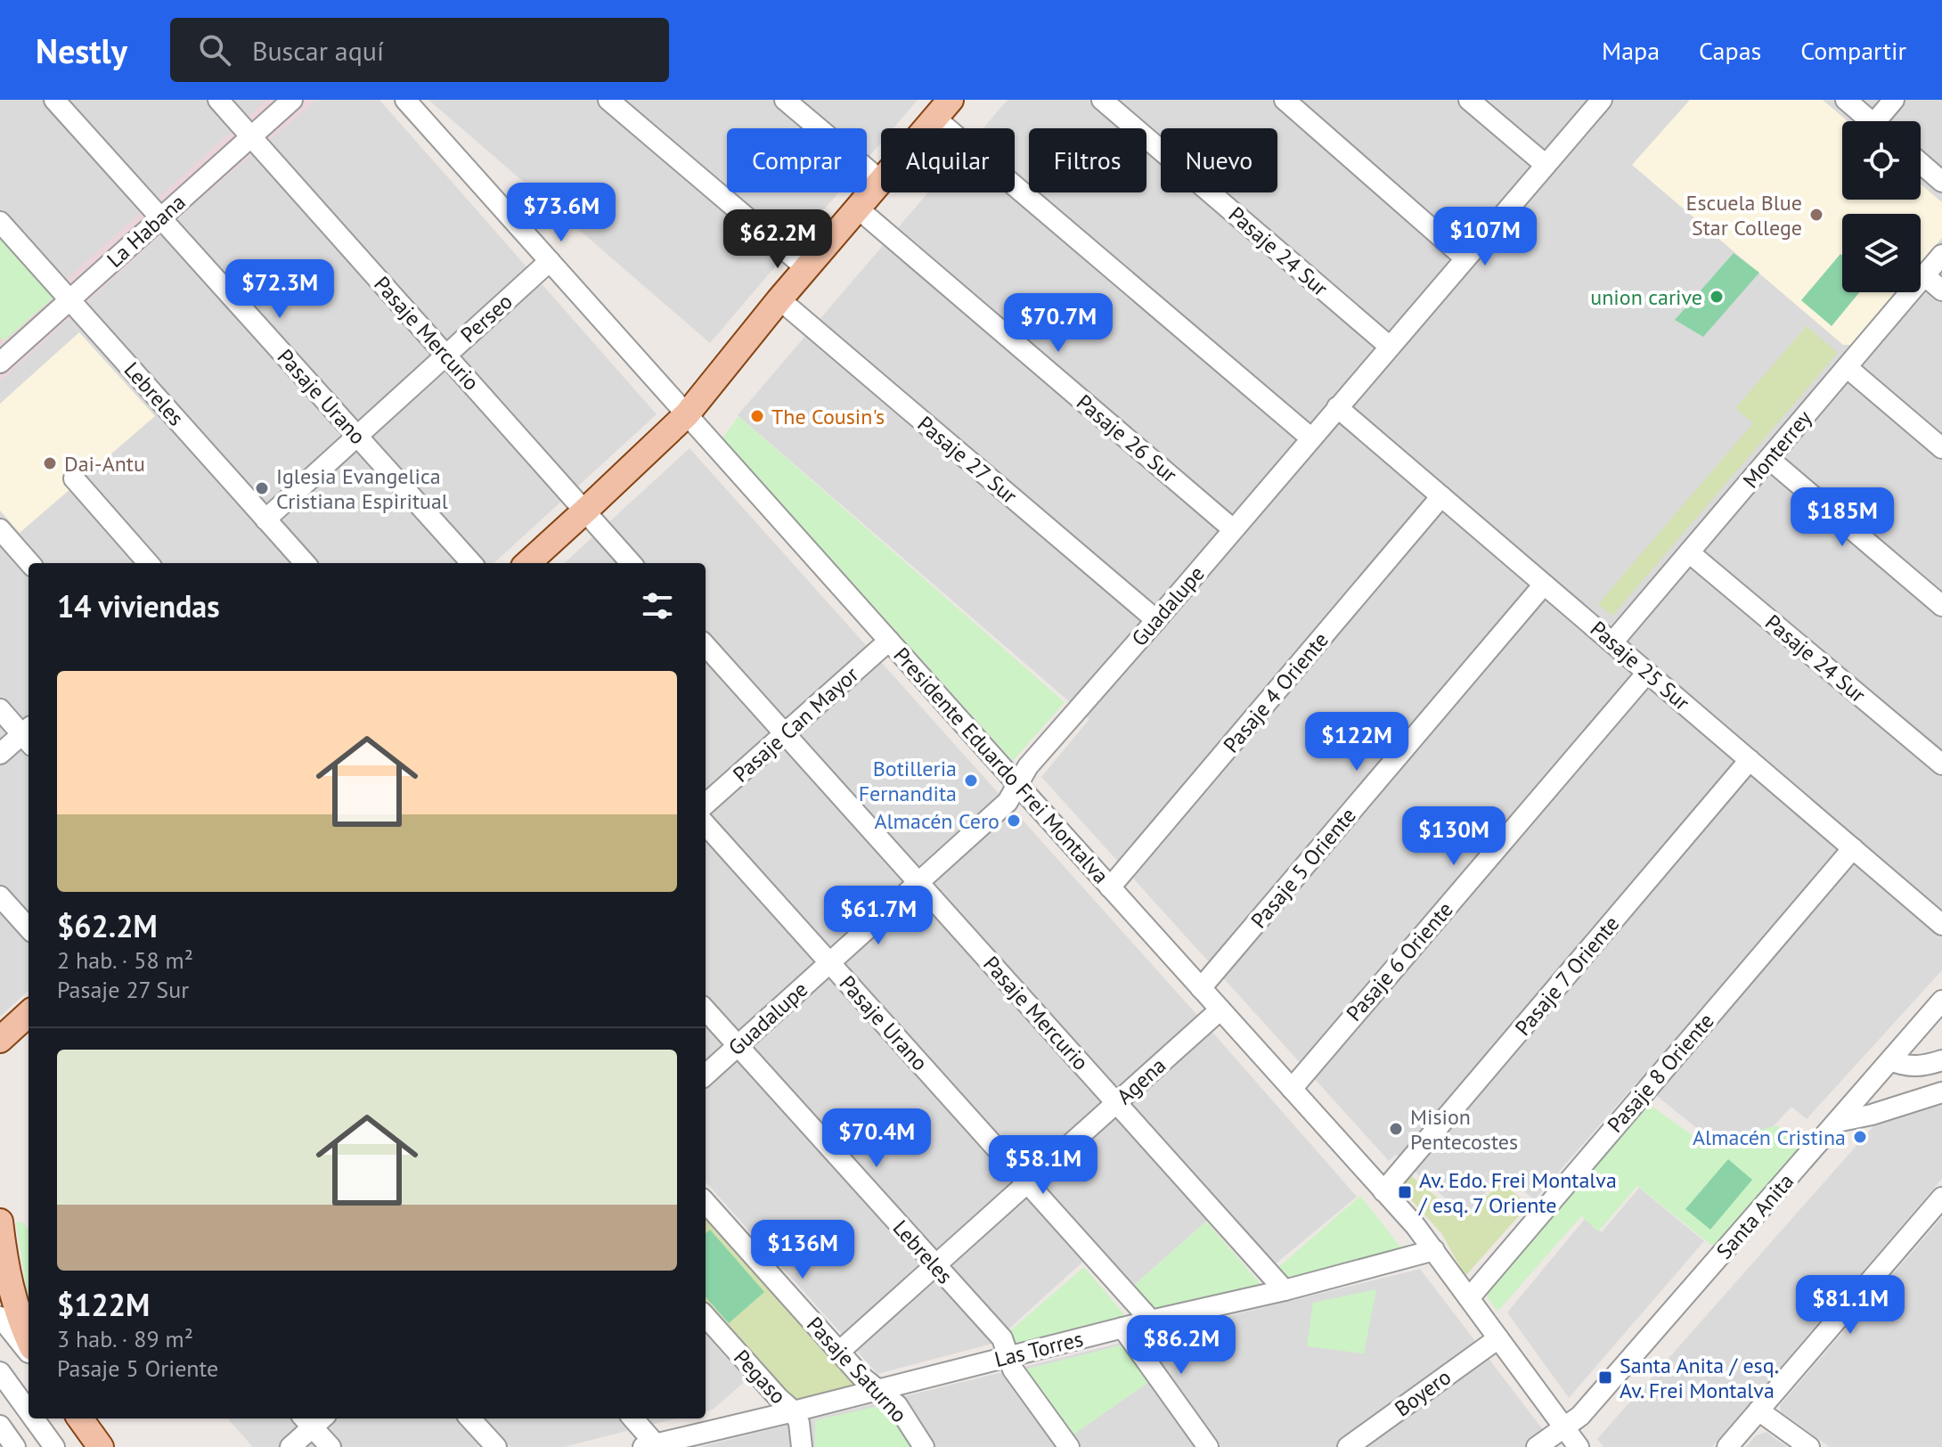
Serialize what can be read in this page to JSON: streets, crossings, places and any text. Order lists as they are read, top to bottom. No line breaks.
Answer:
{"streets":{"street":["La Habana","Pasaje 24 Sur","Perseo","Pasaje Mercurio","Lebreles","Pasaje Urano","Pasaje 26 Sur","Monterrey","Pasaje 27 Sur","Guadalupe","Pasaje 25 Sur","Pasaje 4 Oriente","Pasaje Can Mayor","Presidente Eduardo Frei Montalva","Pasaje 5 Oriente","Pasaje 6 Oriente","Pasaje 7 Oriente","Pasaje 8 Oriente","Agena","Santa Anita","Las Torres","Pasaje Saturno","Pegaso","Boyero"]},"crossings":[["La Habana","Pasaje Mercurio"],["La Habana","Lebreles"],["La Habana","Pasaje Urano"],["Pasaje 24 Sur","Monterrey"],["Pasaje 24 Sur","Guadalupe"],["Perseo","Pasaje Mercurio"],["Perseo","Lebreles"],["Perseo","Pasaje Urano"],["Perseo","Presidente Eduardo Frei Montalva"],["Pasaje Mercurio","Guadalupe"],["Pasaje Mercurio","Pasaje Can Mayor"],["Pasaje Mercurio","Agena"],["Pasaje Mercurio","Las Torres"],["Lebreles","Guadalupe"],["Lebreles","Agena"],["Lebreles","Las Torres"],["Pasaje Urano","Guadalupe"],["Pasaje Urano","Agena"],["Pasaje Urano","Las Torres"],["Pasaje 26 Sur","Guadalupe"],["Monterrey","Pasaje 25 Sur"],["Pasaje 27 Sur","Guadalupe"],["Guadalupe","Pasaje 25 Sur"],["Guadalupe","Presidente Eduardo Frei Montalva"],["Pasaje 25 Sur","Pasaje 4 Oriente"],["Pasaje 25 Sur","Pasaje 5 Oriente"],["Pasaje 25 Sur","Pasaje 6 Oriente"],["Pasaje 25 Sur","Pasaje 7 Oriente"],["Pasaje 25 Sur","Pasaje 8 Oriente"],["Pasaje 4 Oriente","Presidente Eduardo Frei Montalva"],["Pasaje Can Mayor","Presidente Eduardo Frei Montalva"],["Presidente Eduardo Frei Montalva","Pasaje 5 Oriente"],["Presidente Eduardo Frei Montalva","Pasaje 6 Oriente"],["Presidente Eduardo Frei Montalva","Pasaje 7 Oriente"],["Presidente Eduardo Frei Montalva","Pasaje 8 Oriente"],["Presidente Eduardo Frei Montalva","Agena"],["Presidente Eduardo Frei Montalva","Santa Anita"],["Presidente Eduardo Frei Montalva","Las Torres"],["Presidente Eduardo Frei Montalva","Boyero"],["Agena","Pasaje Saturno"],["Las Torres","Pasaje Saturno"],["Las Torres","Pegaso"]],"places":{"other":["Escuela Blue Star College","union carive","The Cousin's","Dai-Antu","Iglesia Evangelica Cristiana Espiritual","Botilleria Fernandita","Almacén Cero","Mision Pentecostes","Almacén Cristina"],"transit":["Av. Edo. Frei Montalva / esq. 7 Oriente","Santa Anita / esq. Av. Frei Montalva"]},"page":{"header":"Nestly","search":"Buscar aquí","nav":["Mapa","Capas","Compartir"],"chip":["Comprar","Alquilar","Filtros","Nuevo"],"price":["$73.6M","$107M","$62.2M","$72.3M","$70.7M","$185M","$122M","$130M","$61.7M","$70.4M","$58.1M","$136M","$81.1M","$86.2M"],"heading":"14 viviendas","list":[{"name":"$62.2M","note":"2 hab. · 58 m² · Pasaje 27 Sur"},{"name":"$122M","note":"3 hab. · 89 m² · Pasaje 5 Oriente"}]}}
